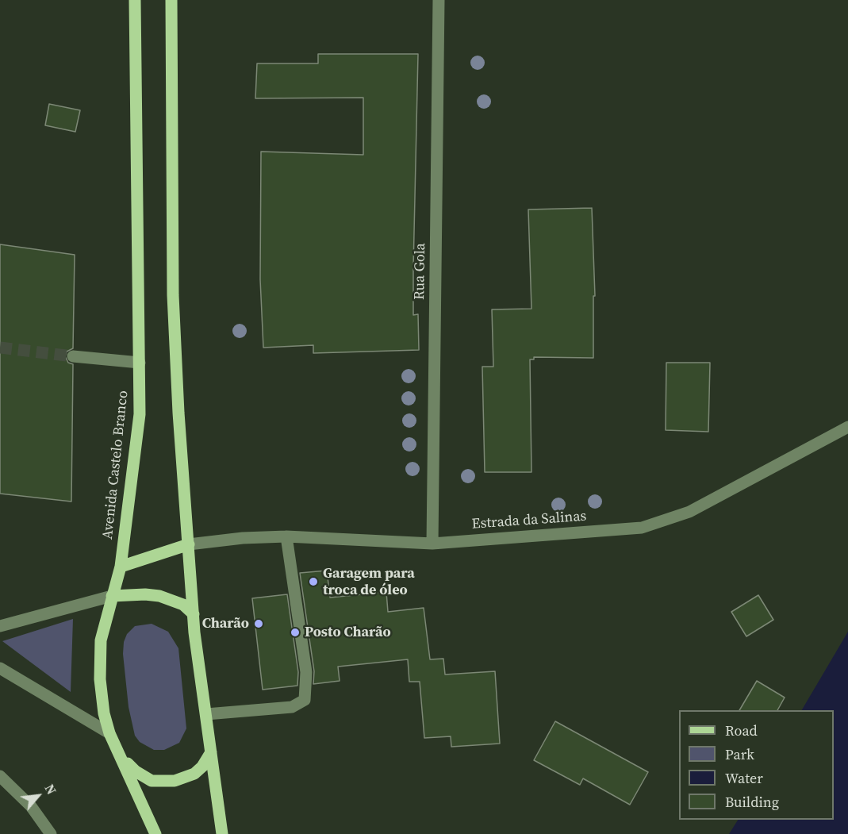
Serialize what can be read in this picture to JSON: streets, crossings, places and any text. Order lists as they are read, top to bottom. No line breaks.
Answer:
{"streets":{"main road":["Avenida Castelo Branco"],"street":["Rua Gola","Estrada da Salinas"]},"crossings":[["Rua Gola","Estrada da Salinas"]],"places":["Garagem para troca de óleo","Charão","Posto Charão"],"legend":["Road","Park","Water","Building"],"north":"top right"}
